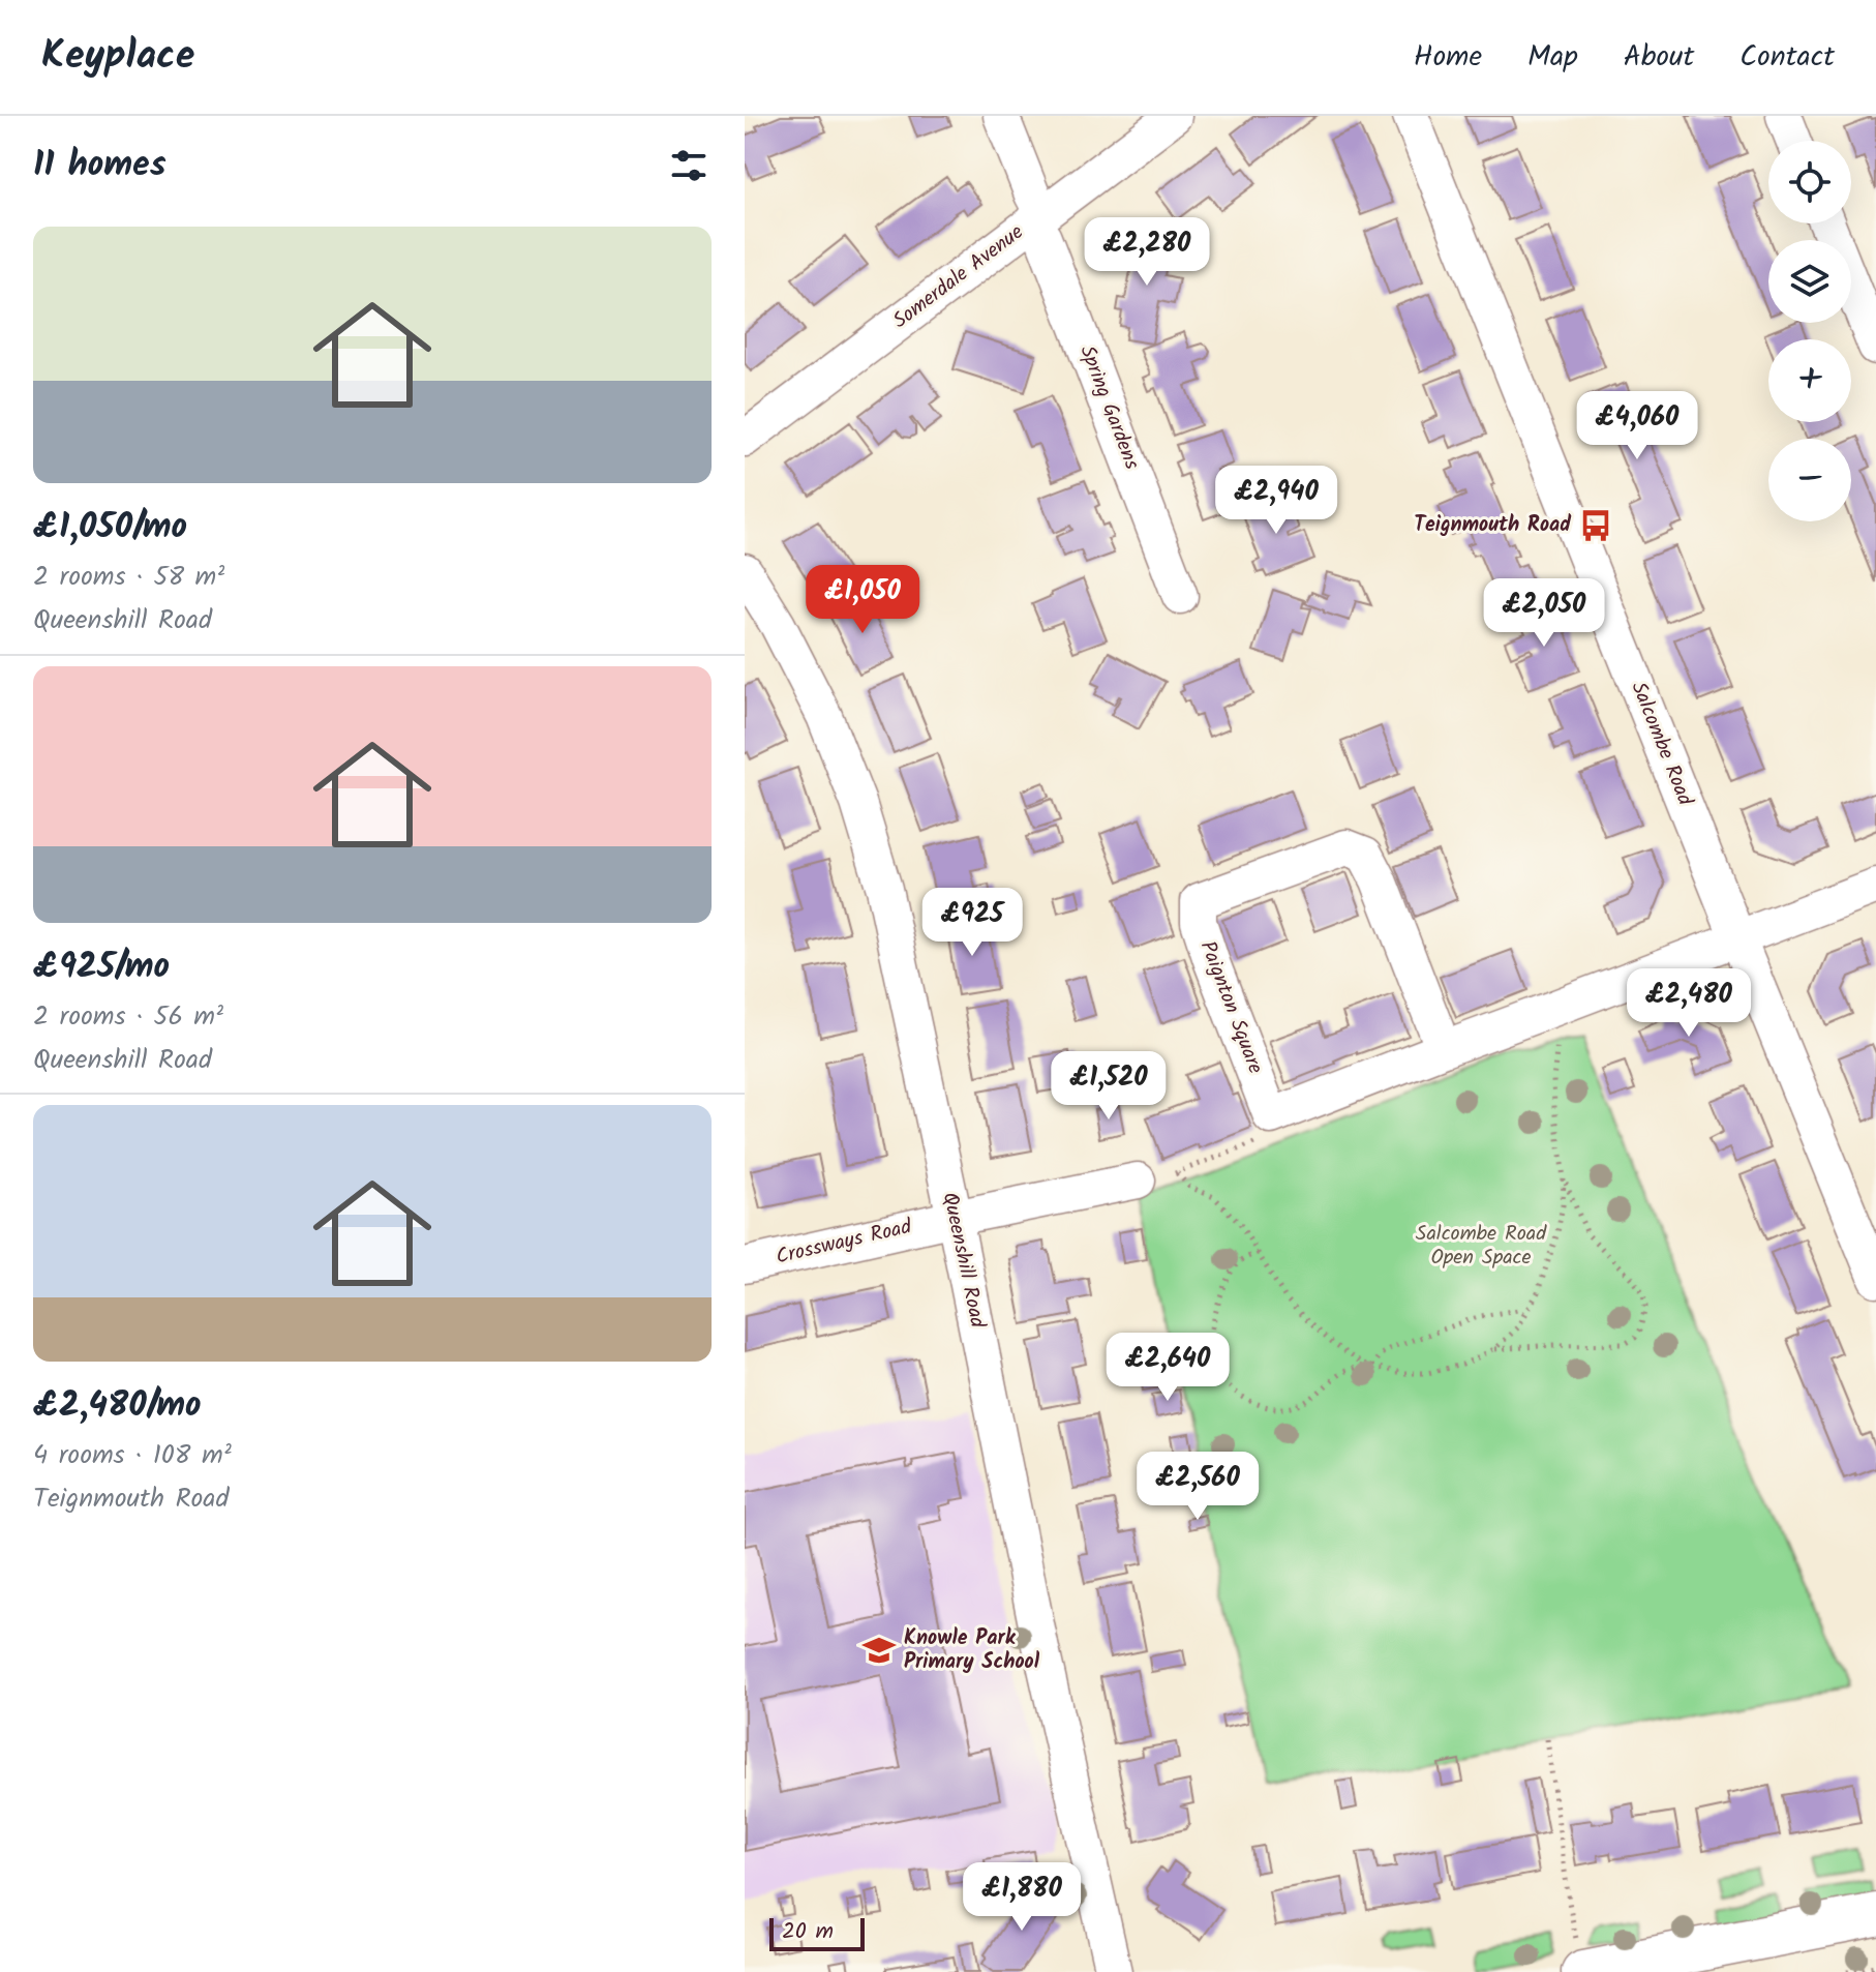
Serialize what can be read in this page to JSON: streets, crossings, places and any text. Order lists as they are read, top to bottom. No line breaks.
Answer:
{"streets":{"street":["Somerdale Avenue","Spring Gardens","Salcombe Road","Paignton Square","Crossways Road","Queenshill Road"]},"crossings":[["Somerdale Avenue","Spring Gardens"],["Crossways Road","Queenshill Road"]],"parks":["Salcombe Road Open Space"],"places":{"bus stop":["Teignmouth Road"],"school or university":["Knowle Park Primary School"]},"scale_bar":"20 m","page":{"header":"Keyplace","nav":["Home","Map","About","Contact"],"heading":"11 homes","map_buttons":["+","−"],"list":[{"name":"£1,050/mo","note":"2 rooms · 58 m² · Queenshill Road"},{"name":"£925/mo","note":"2 rooms · 56 m² · Queenshill Road"},{"name":"£2,480/mo","note":"4 rooms · 108 m² · Teignmouth Road"}],"price":["£2,280","£4,060","£2,940","£1,050","£2,050","£925","£2,480","£1,520","£2,640","£2,560","£1,880"],"scale":"20 m"}}
